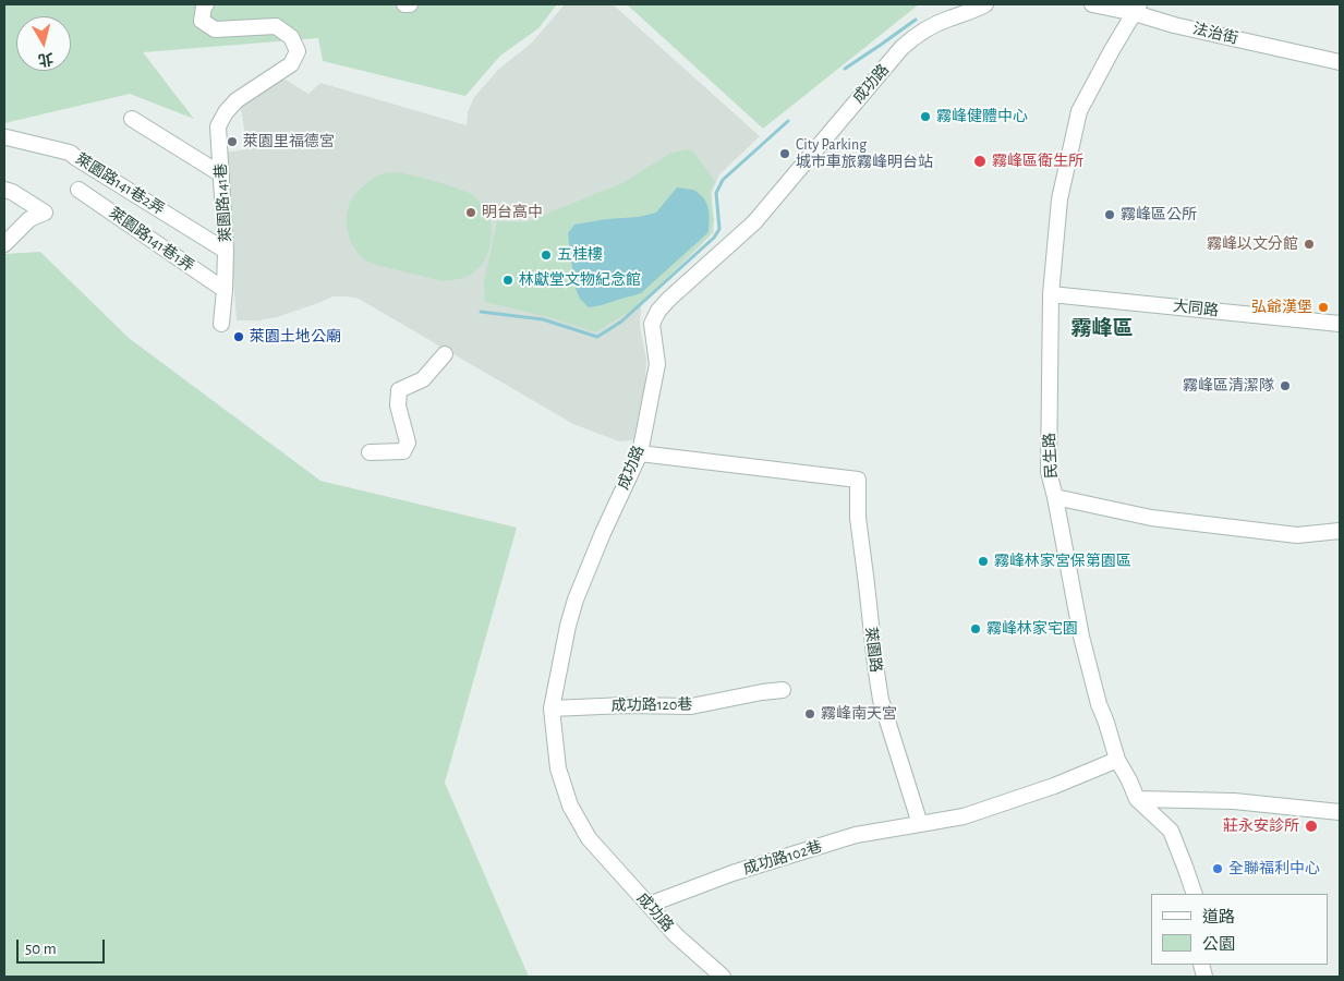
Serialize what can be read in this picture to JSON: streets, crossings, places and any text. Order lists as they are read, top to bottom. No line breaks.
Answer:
{"streets":{"street":["法治街","成功路","萊園路141巷2弄","萊園路141巷","萊園路141巷1弄","大同路","民生路","萊園路","成功路120巷","成功路102巷"]},"crossings":[["法治街","民生路"],["成功路","萊園路"],["成功路","成功路120巷"],["成功路","成功路102巷"],["萊園路141巷2弄","萊園路141巷"],["萊園路141巷","萊園路141巷1弄"],["大同路","民生路"],["萊園路","成功路102巷"]],"districts":["霧峰區"],"places":["霧峰健體中心","萊園里福德宮","City Parking 城市車旅霧峰明台站","霧峰區衛生所","明台高中","霧峰區公所","霧峰以文分館","五桂樓","林獻堂文物紀念館","弘爺漢堡","萊園土地公廟","霧峰區清潔隊","霧峰林家宮保第園區","霧峰林家宅園","霧峰南天宮","莊永安診所","全聯福利中心"],"legend":["道路","公園"],"scale_bar":"50 m","north":"bottom"}
